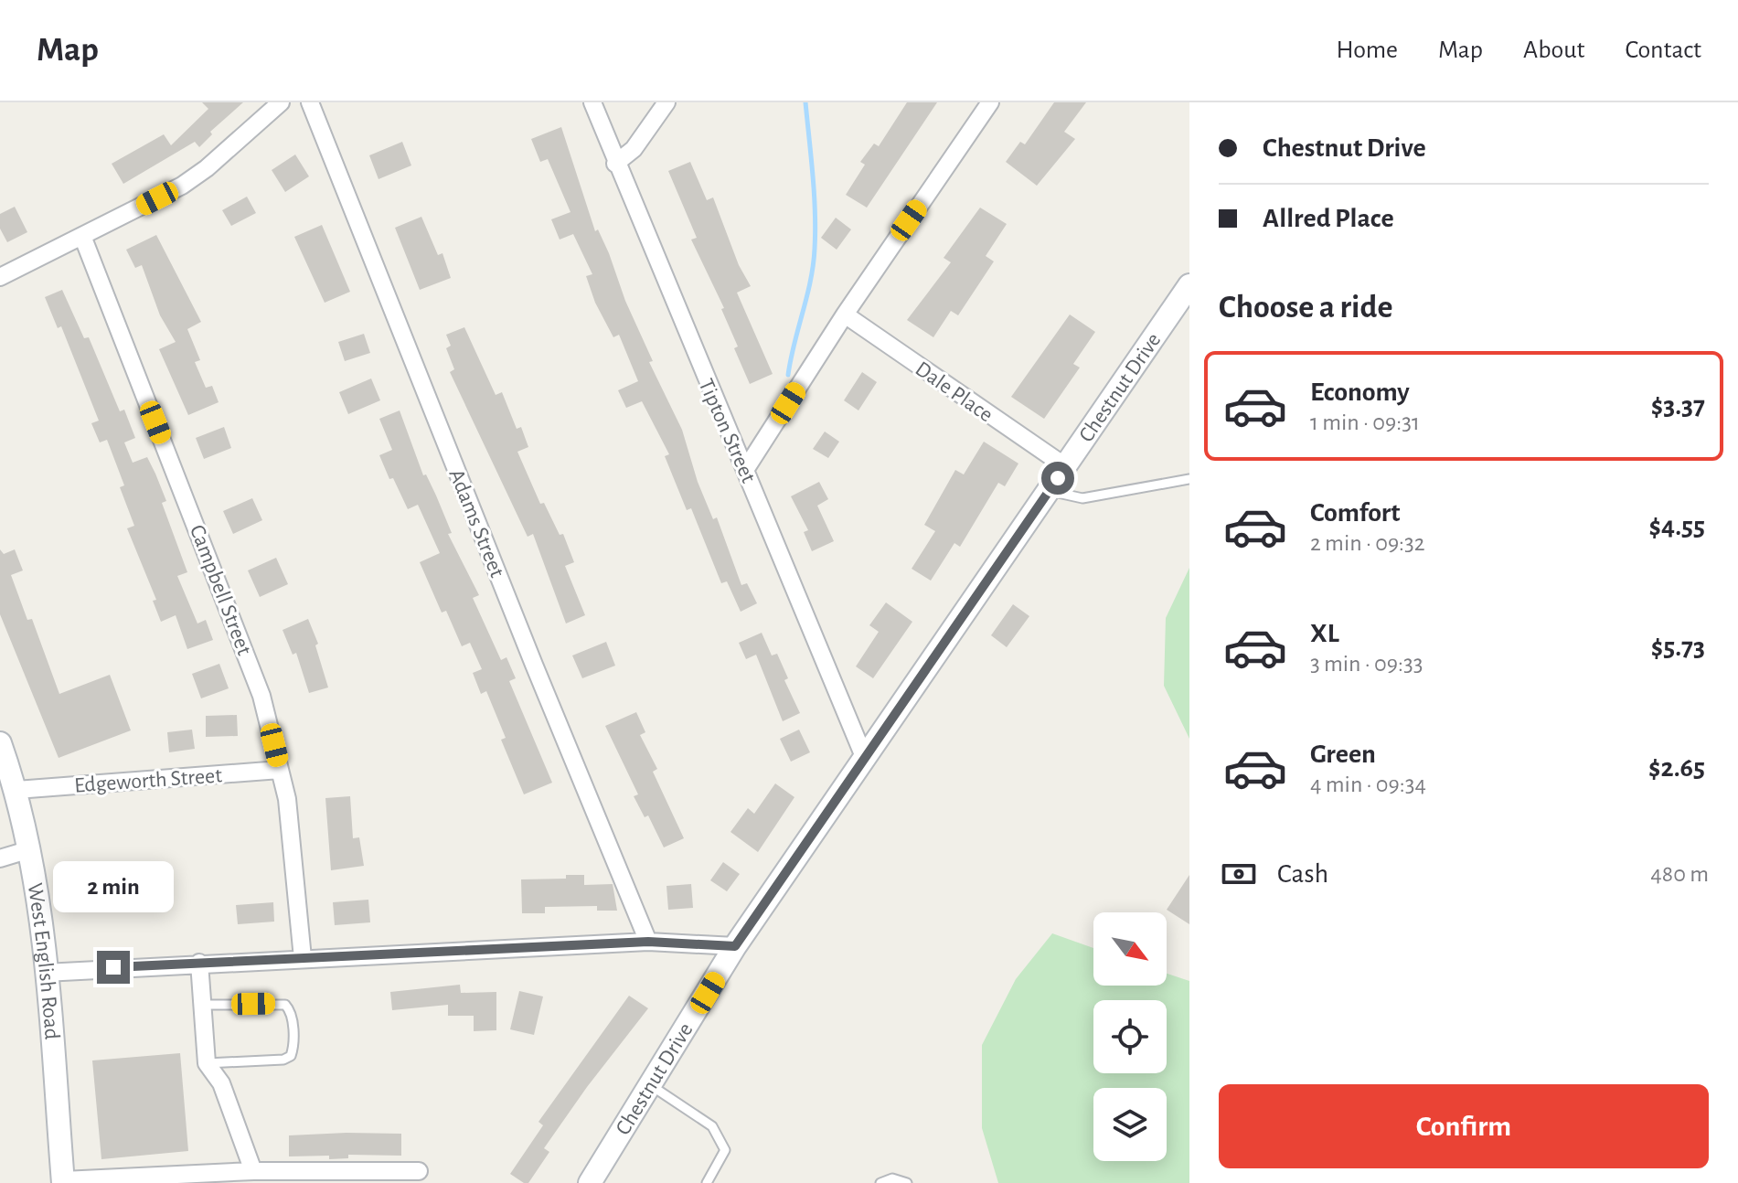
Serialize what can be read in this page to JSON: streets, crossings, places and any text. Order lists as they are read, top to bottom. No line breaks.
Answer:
{"streets":{"street":["Chestnut Drive","Dale Place","Tipton Street","Adams Street","Campbell Street","Edgeworth Street","West English Road"]},"crossings":[["Chestnut Drive","Dale Place"],["Chestnut Drive","Tipton Street"],["Campbell Street","Edgeworth Street"],["Edgeworth Street","West English Road"]],"north":"bottom right","page":{"header":"Map","nav":["Home","Map","About","Contact"],"banner":["Chestnut Drive","Allred Place"],"heading":"Choose a ride","list":[{"name":"Economy","note":"1 min · 09:31","value":"$3.37"},{"name":"Comfort","note":"2 min · 09:32","value":"$4.55"},{"name":"XL","note":"3 min · 09:33","value":"$5.73"},{"name":"Green","note":"4 min · 09:34","value":"$2.65"}],"pay":["Cash","480 m"],"bubble":"2 min","buttons":"Confirm"}}
